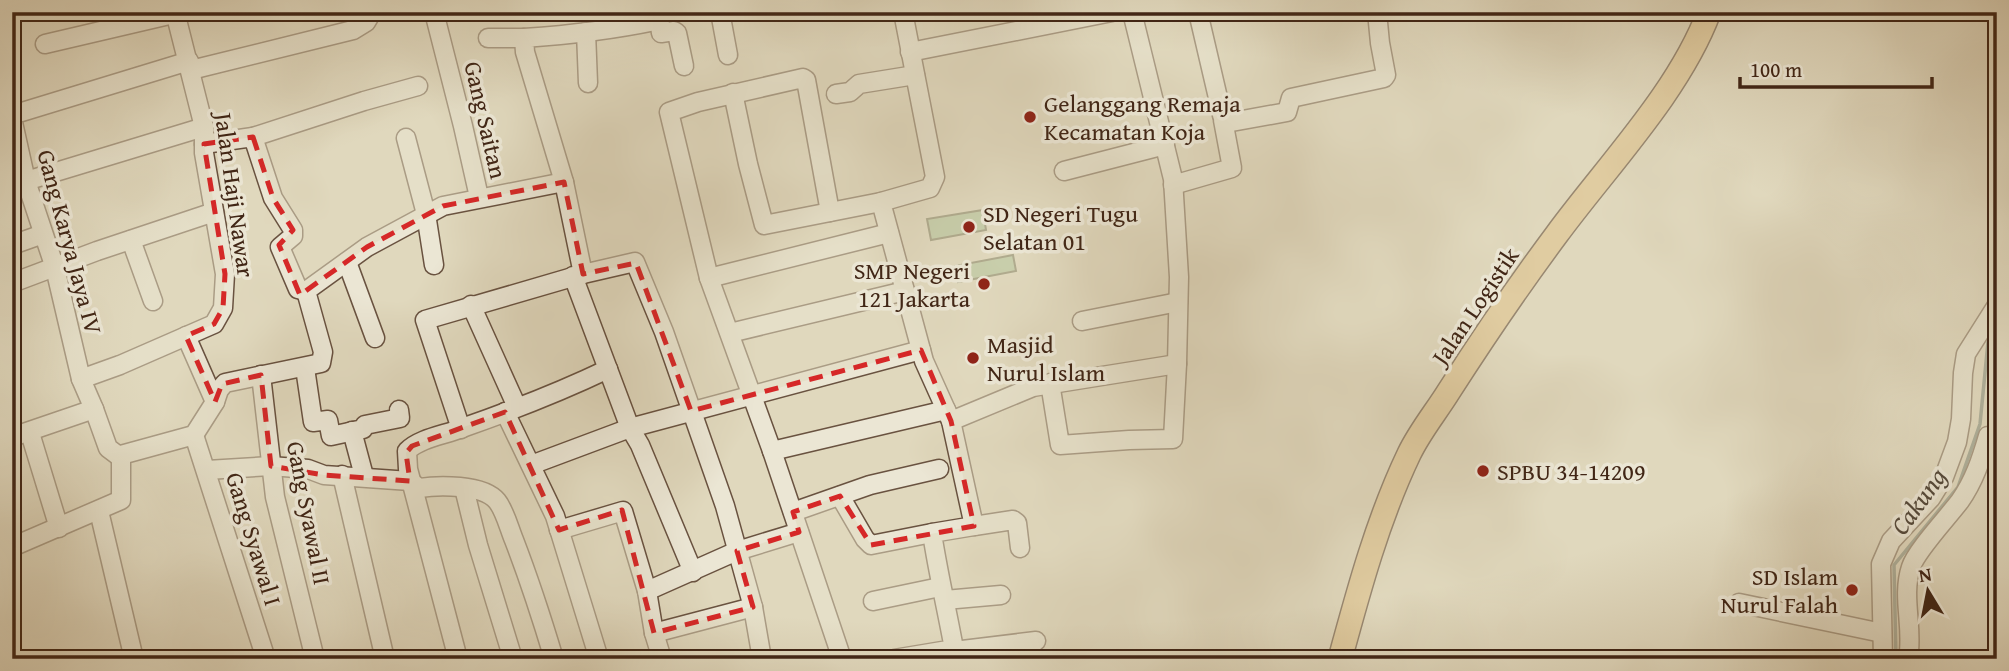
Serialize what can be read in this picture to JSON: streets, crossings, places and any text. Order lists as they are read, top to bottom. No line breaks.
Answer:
{"streets":{"main road":["Jalan Logistik"],"street":["Gang Saitan","Jalan Haji Nawar","Gang Karya Jaya IV","Gang Syawal II","Gang Syawal I"]},"crossings":[["Jalan Haji Nawar","Gang Karya Jaya IV"]],"water":["Cakung"],"places":["Gelanggang Remaja Kecamatan Koja","SD Negeri Tugu Selatan 01","SMP Negeri 121 Jakarta","Masjid Nurul Islam","SPBU 34-14209","SD Islam Nurul Falah"],"scale_bar":"100 m","north":"top"}
